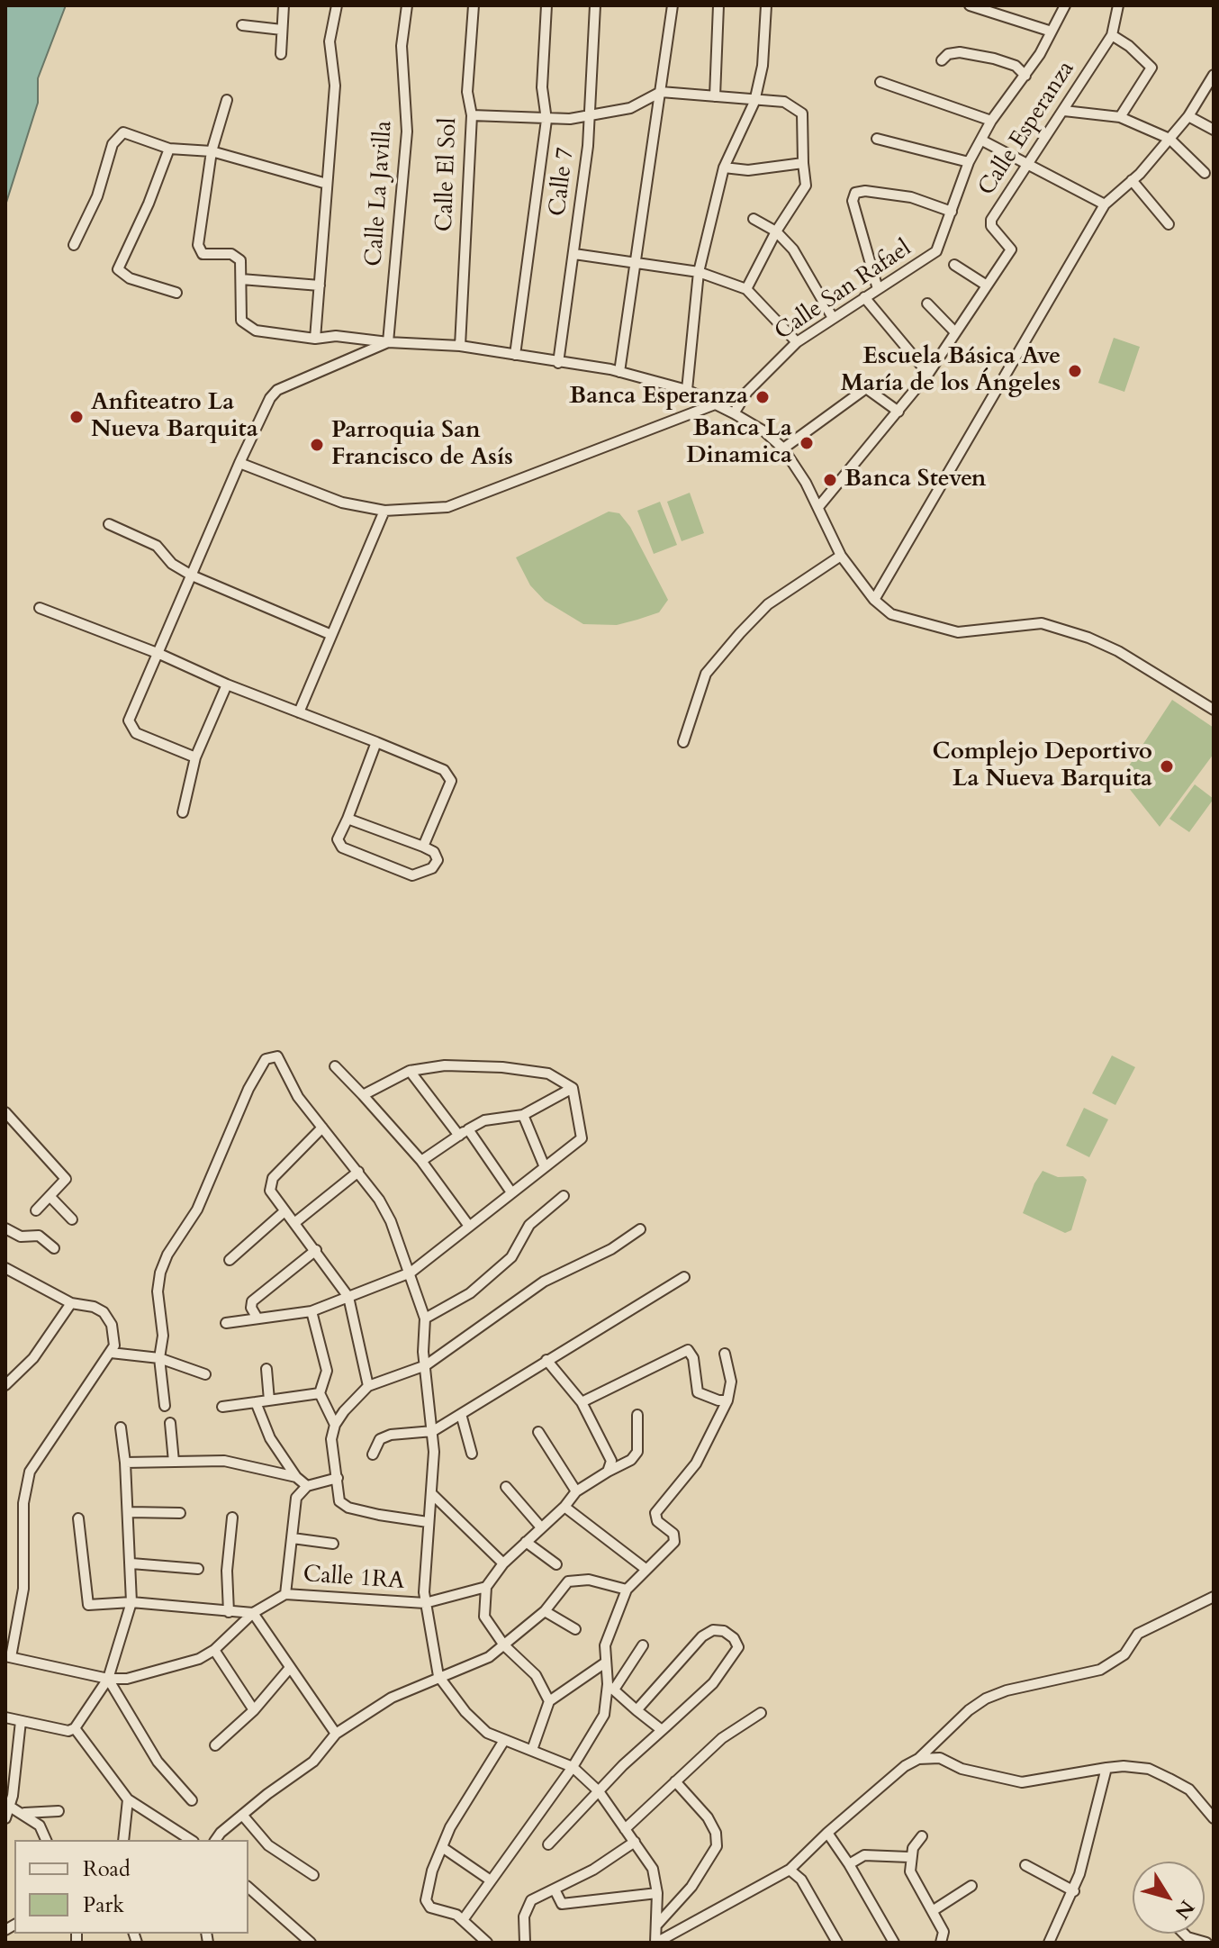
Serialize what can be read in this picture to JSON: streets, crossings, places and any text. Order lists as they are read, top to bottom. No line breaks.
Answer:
{"streets":{"street":["Calle Esperanza","Calle El Sol","Calle 7","Calle La Javilla","Calle San Rafael","Calle 1RA"]},"places":["Escuela Básica Ave María de los Ángeles","Banca Esperanza","Anfiteatro La Nueva Barquita","Banca La Dinamica","Parroquia San Francisco de Asís","Banca Steven","Complejo Deportivo La Nueva Barquita"],"legend":["Road","Park"],"north":"bottom right"}
